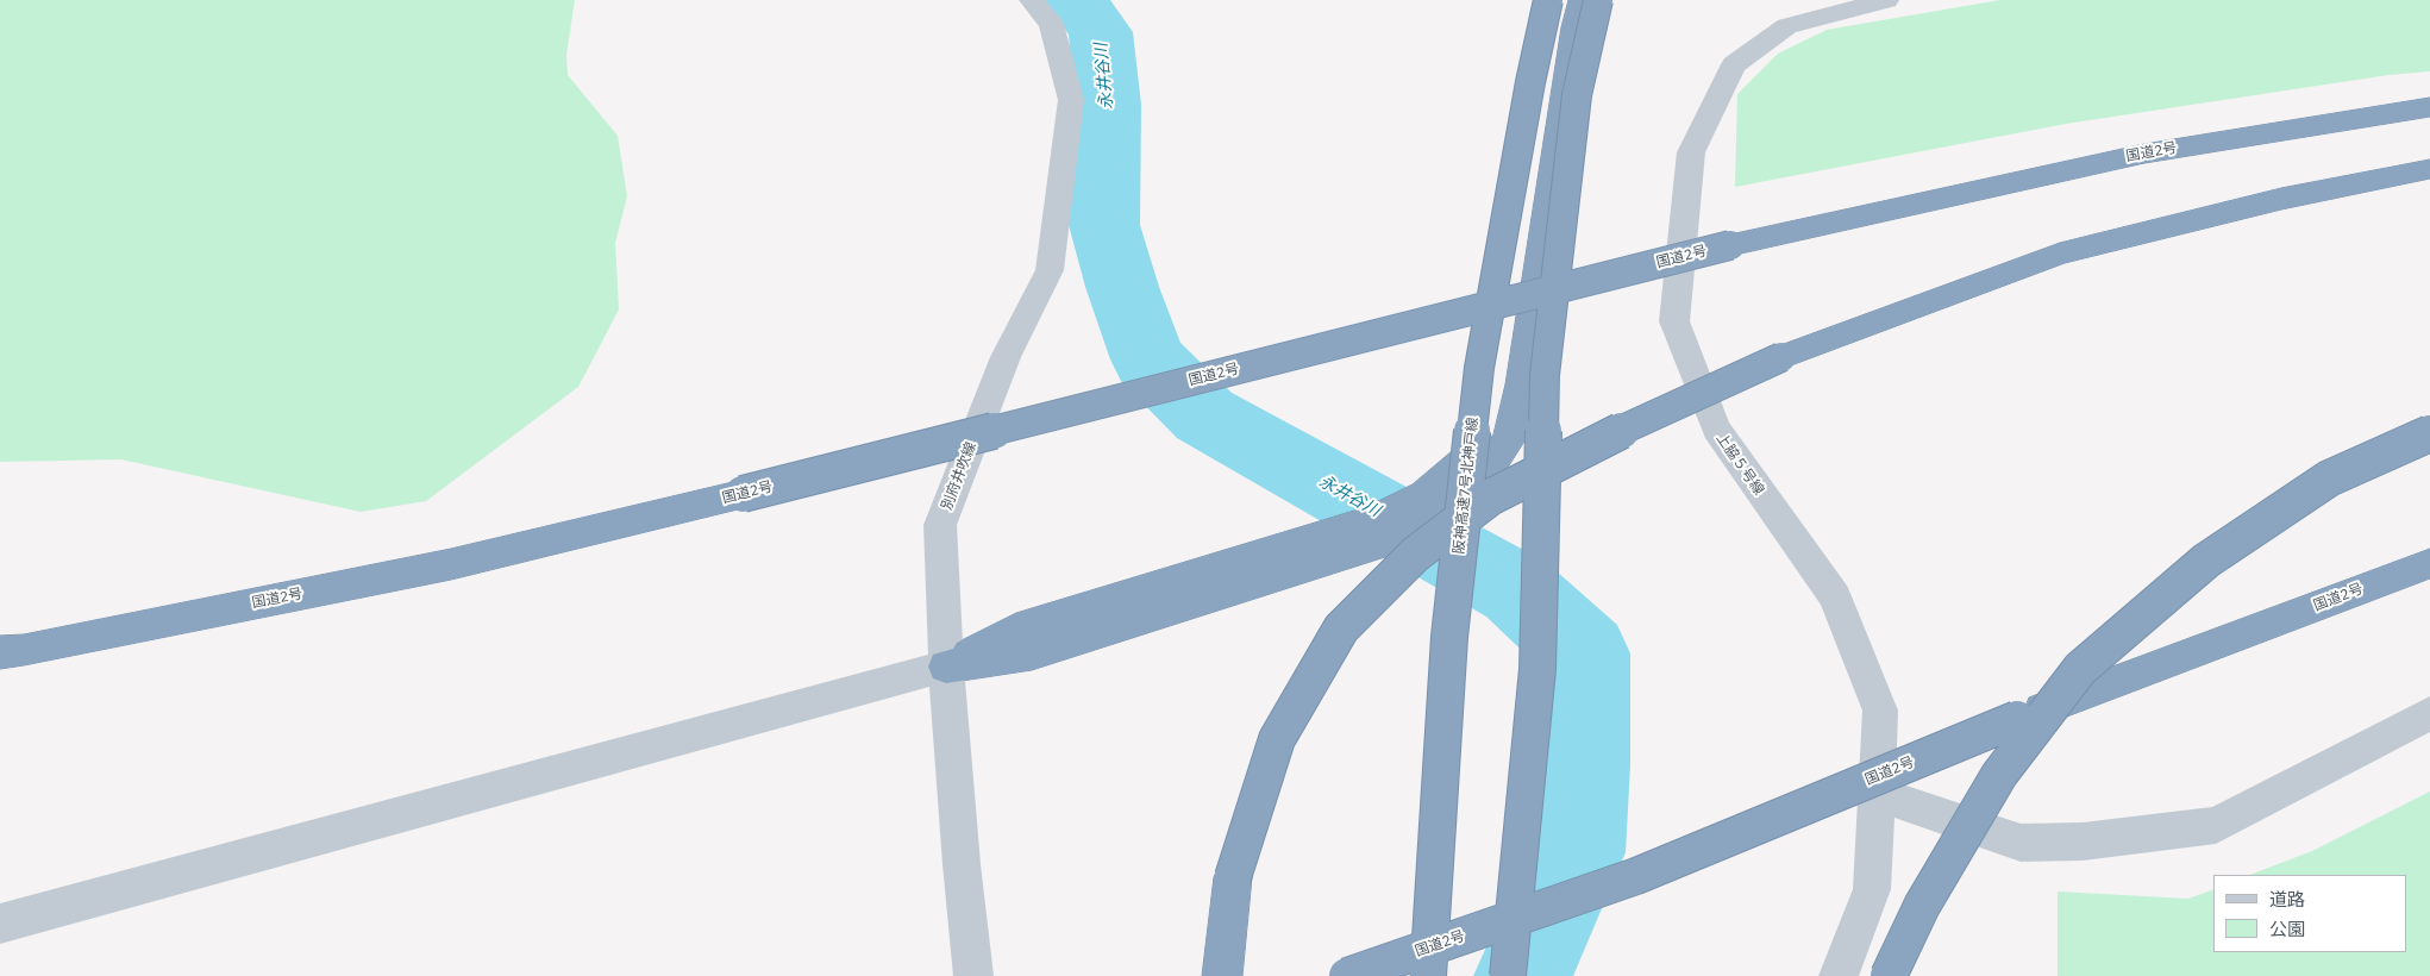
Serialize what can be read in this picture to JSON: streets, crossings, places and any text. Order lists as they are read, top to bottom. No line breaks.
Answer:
{"streets":{"highway":["国道2号","阪神高速7号北神戸線"],"street":["上脇５号線","別府井吹線"]},"water":["永井谷川"],"legend":["道路","公園"]}
